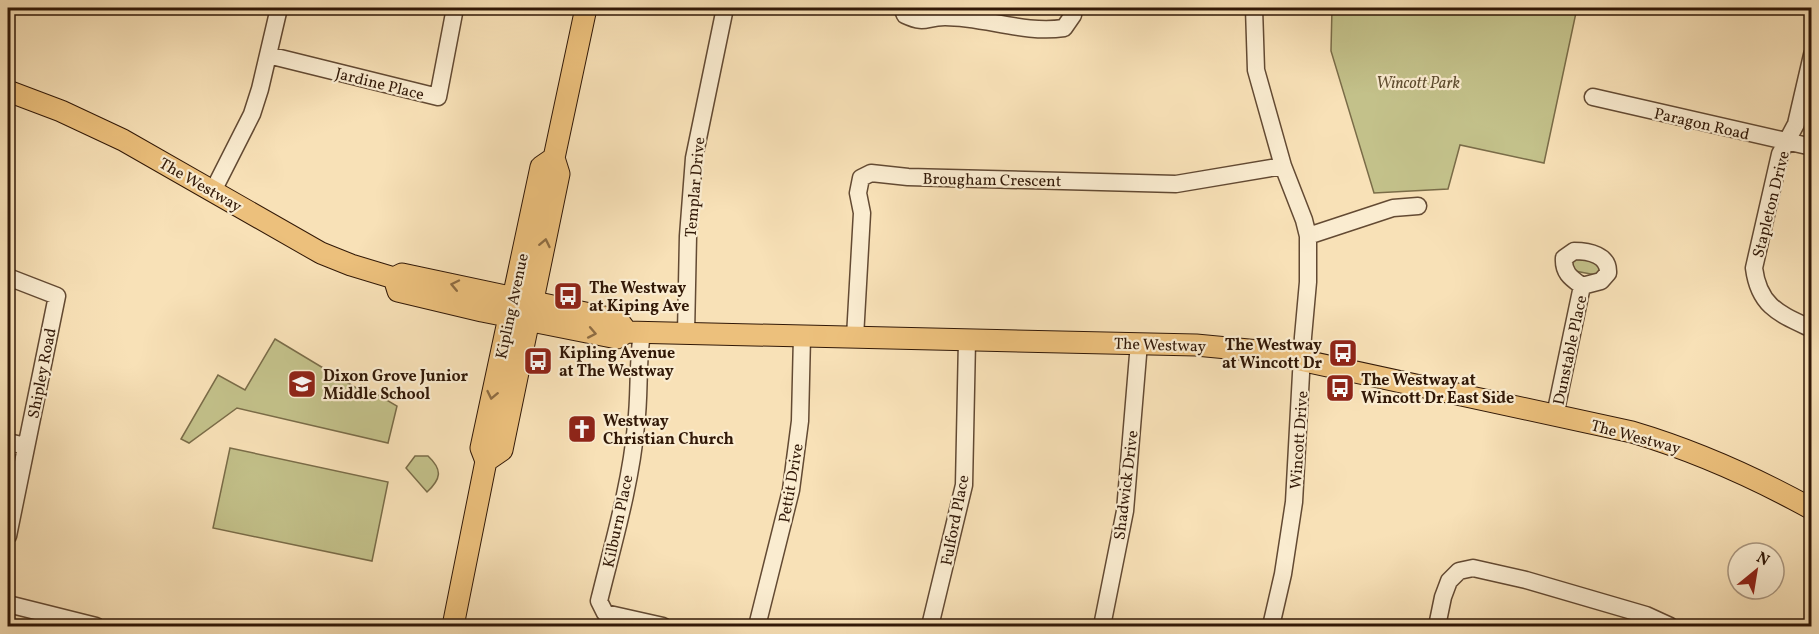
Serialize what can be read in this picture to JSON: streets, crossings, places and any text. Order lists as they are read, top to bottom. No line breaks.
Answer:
{"streets":{"main road":["The Westway","Kipling Avenue"],"street":["Jardine Place","Paragon Road","Brougham Crescent","Templar Drive","Stapleton Drive","Dunstable Place","Shipley Road","Wincott Drive","Pettit Drive","Shadwick Drive","Fulford Place","Kilburn Place"]},"crossings":[["Paragon Road","Stapleton Drive"],["Brougham Crescent","The Westway"],["Brougham Crescent","Wincott Drive"],["The Westway","Templar Drive"],["The Westway","Kipling Avenue"],["The Westway","Dunstable Place"],["The Westway","Wincott Drive"],["The Westway","Pettit Drive"],["The Westway","Shadwick Drive"],["The Westway","Fulford Place"],["The Westway","Kilburn Place"]],"parks":["Wincott Park"],"places":{"bus stop":["The Westway at Kiping Ave","The Westway at Wincott Dr","Kipling Avenue at The Westway","The Westway at Wincott Dr East Side"],"school or university":["Dixon Grove Junior Middle School"],"church":["Westway Christian Church"]},"north":"top right"}
